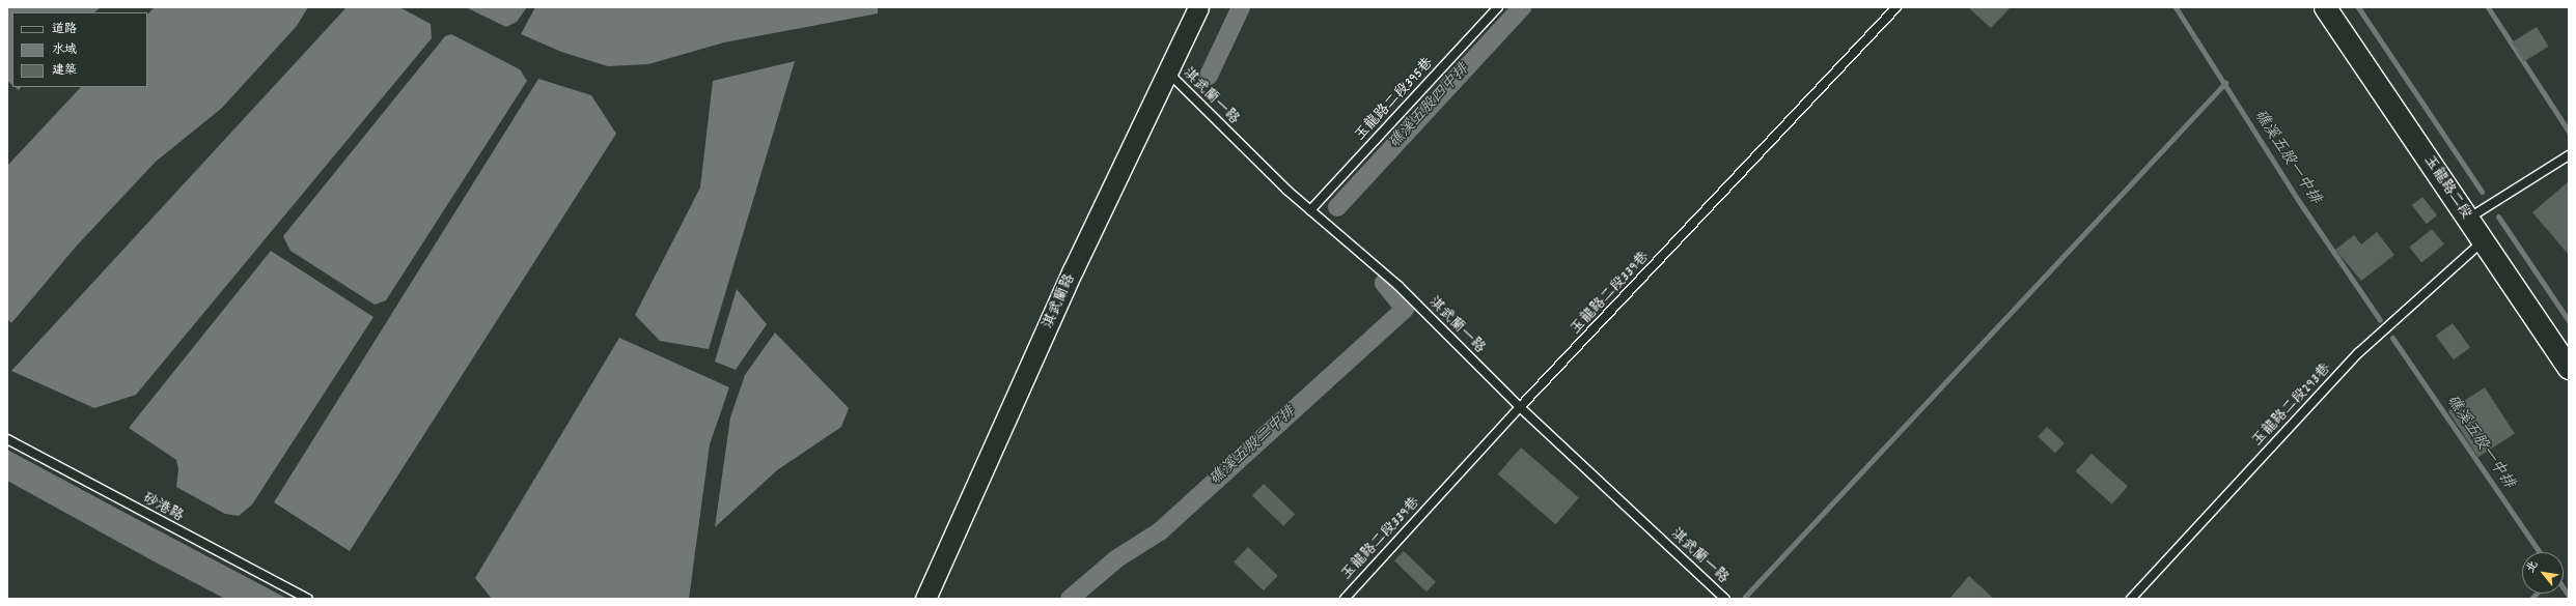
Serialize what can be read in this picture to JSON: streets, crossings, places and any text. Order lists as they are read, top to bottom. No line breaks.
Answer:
{"streets":{"main road":["玉龍路二段"],"street":["淇武蘭路"],"lane":["淇武蘭一路","玉龍路二段395巷","玉龍路二段339巷","玉龍路二段293巷","砂港路"]},"crossings":[["淇武蘭一路","玉龍路二段395巷"],["淇武蘭一路","玉龍路二段339巷"],["淇武蘭一路","淇武蘭路"],["玉龍路二段","玉龍路二段293巷"]],"water":["礁溪五股四中排","礁溪五股一中排","礁溪五股二中排"],"legend":["道路","水域","建築"],"north":"top left"}
